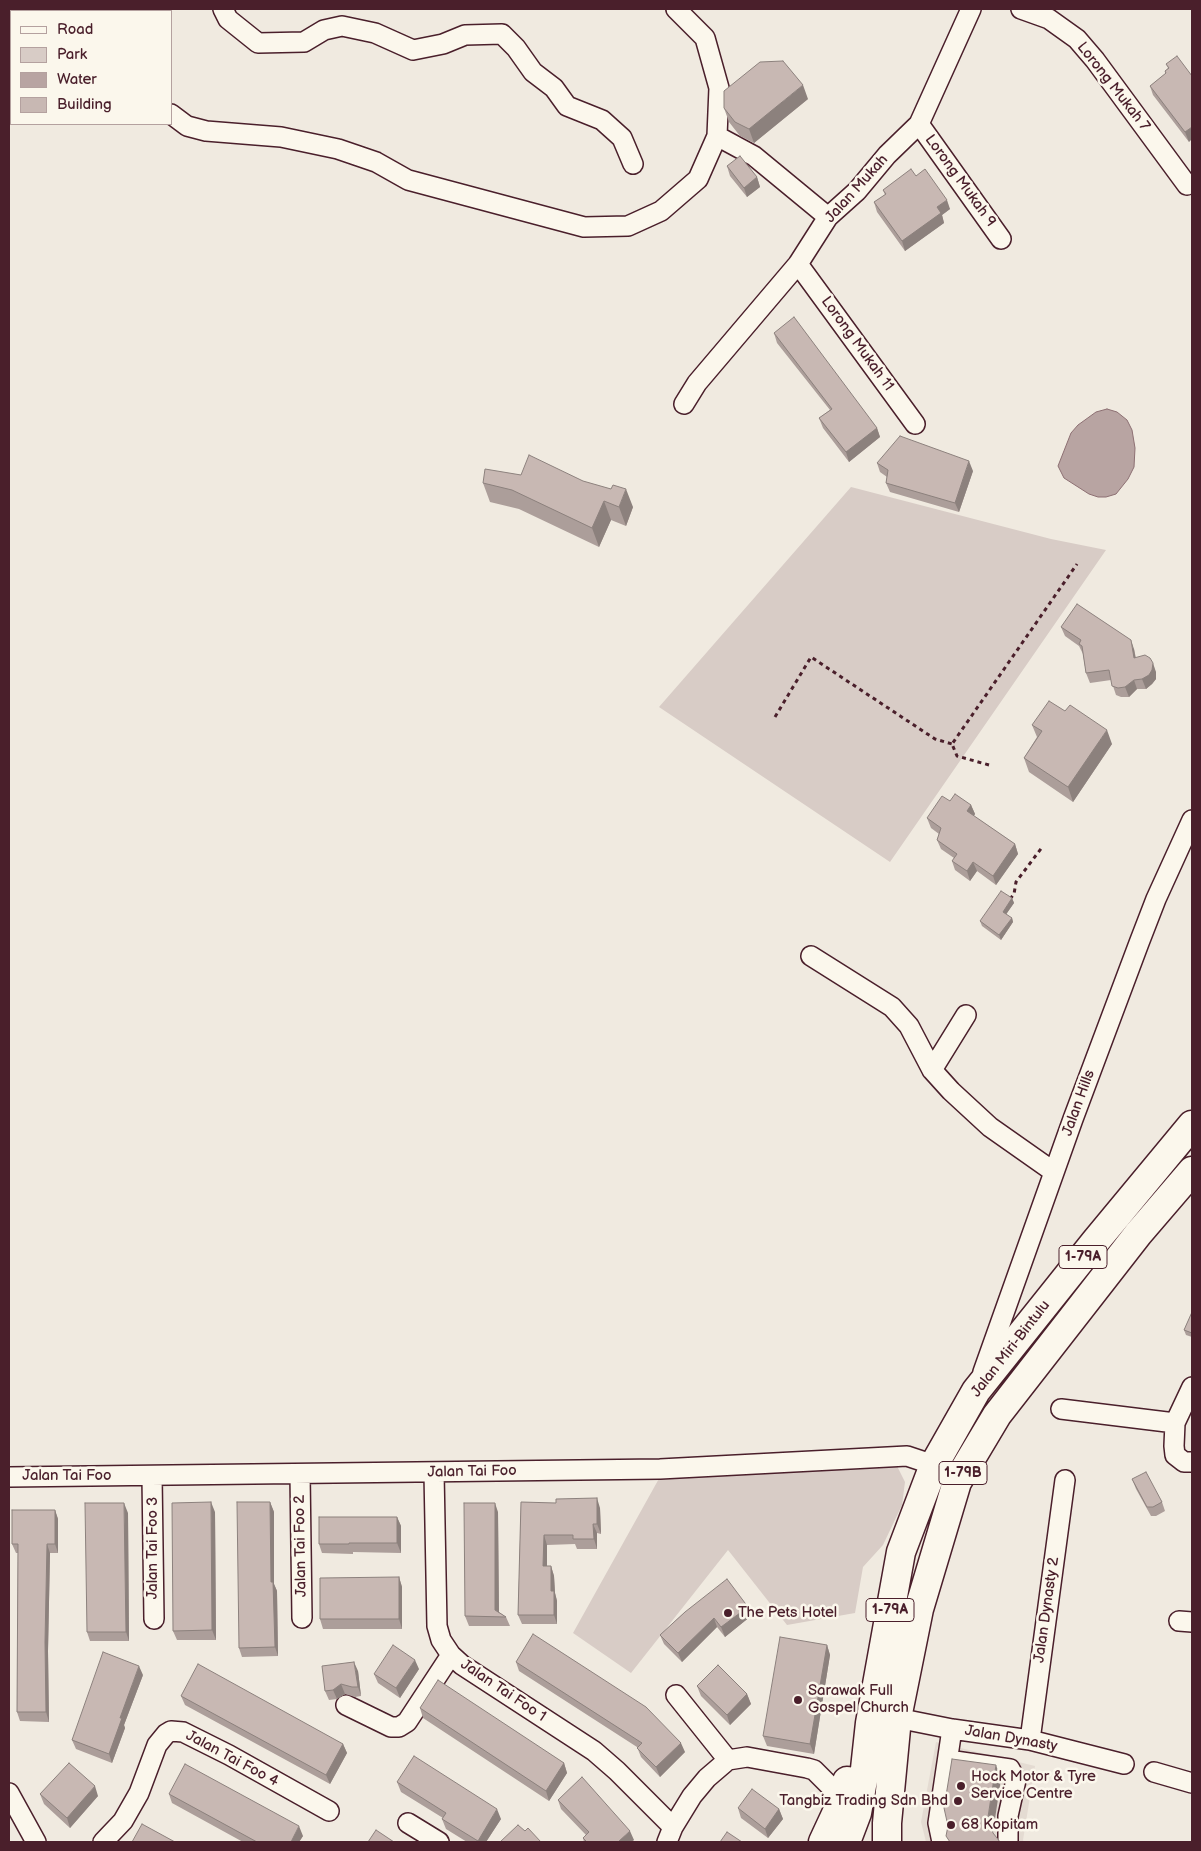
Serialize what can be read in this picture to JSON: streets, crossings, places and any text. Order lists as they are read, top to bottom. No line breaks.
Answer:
{"streets":{"highway":["1-79A","Jalan Miri-Bintulu","1-79B"],"street":["Lorong Mukah 7","Lorong Mukah 9","Jalan Mukah","Lorong Mukah 11","Jalan Hills","Jalan Tai Foo","Jalan Tai Foo 2","Jalan Tai Foo 3","Jalan Dynasty 2","Jalan Tai Foo 1","Jalan Dynasty","Jalan Tai Foo 4"]},"crossings":[["Lorong Mukah 9","Jalan Mukah"],["Jalan Mukah","Lorong Mukah 11"],["Jalan Hills","Jalan Miri-Bintulu"],["Jalan Miri-Bintulu","Jalan Tai Foo"],["Jalan Miri-Bintulu","Jalan Dynasty"],["Jalan Tai Foo","Jalan Tai Foo 2"],["Jalan Tai Foo","Jalan Tai Foo 3"],["Jalan Tai Foo","Jalan Tai Foo 1"],["Jalan Dynasty 2","Jalan Dynasty"]],"places":["The Pets Hotel","Sarawak Full Gospel Church","Hock Motor & Tyre Service Centre","Tangbiz Trading Sdn Bhd","68 Kopitam"],"legend":["Road","Park","Water","Building"]}
